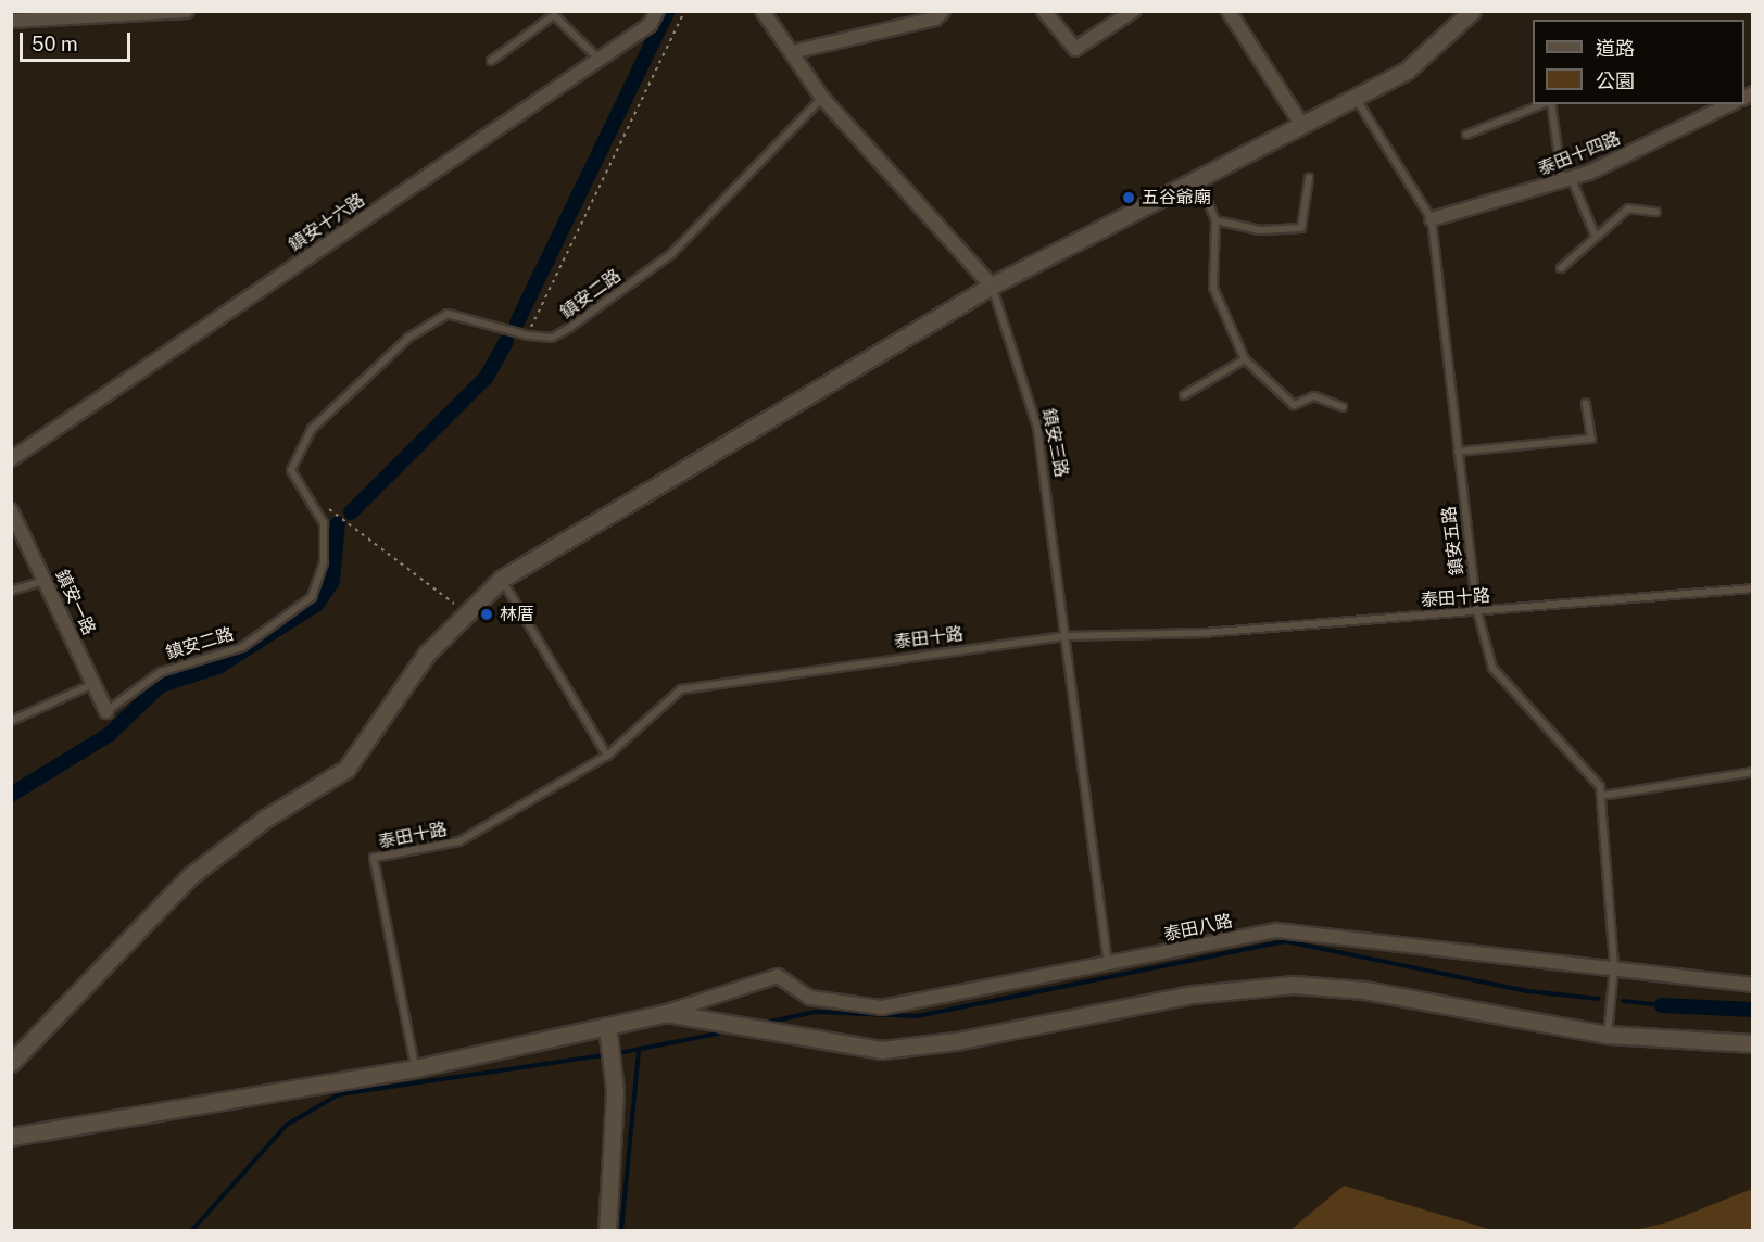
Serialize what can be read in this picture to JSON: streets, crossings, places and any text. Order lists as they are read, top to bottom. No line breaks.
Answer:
{"streets":{"street":["泰田十四路","鎮安十六路","鎮安三路","鎮安一路","泰田八路"],"lane":["鎮安二路","鎮安五路","泰田十路"]},"crossings":[["泰田十四路","鎮安五路"],["鎮安二路","鎮安三路"],["鎮安二路","鎮安一路"],["鎮安三路","泰田十路"],["鎮安三路","泰田八路"],["鎮安五路","泰田十路"],["鎮安五路","泰田八路"]],"places":["五谷爺廟","林厝"],"legend":["道路","公園"],"scale_bar":"50 m"}
